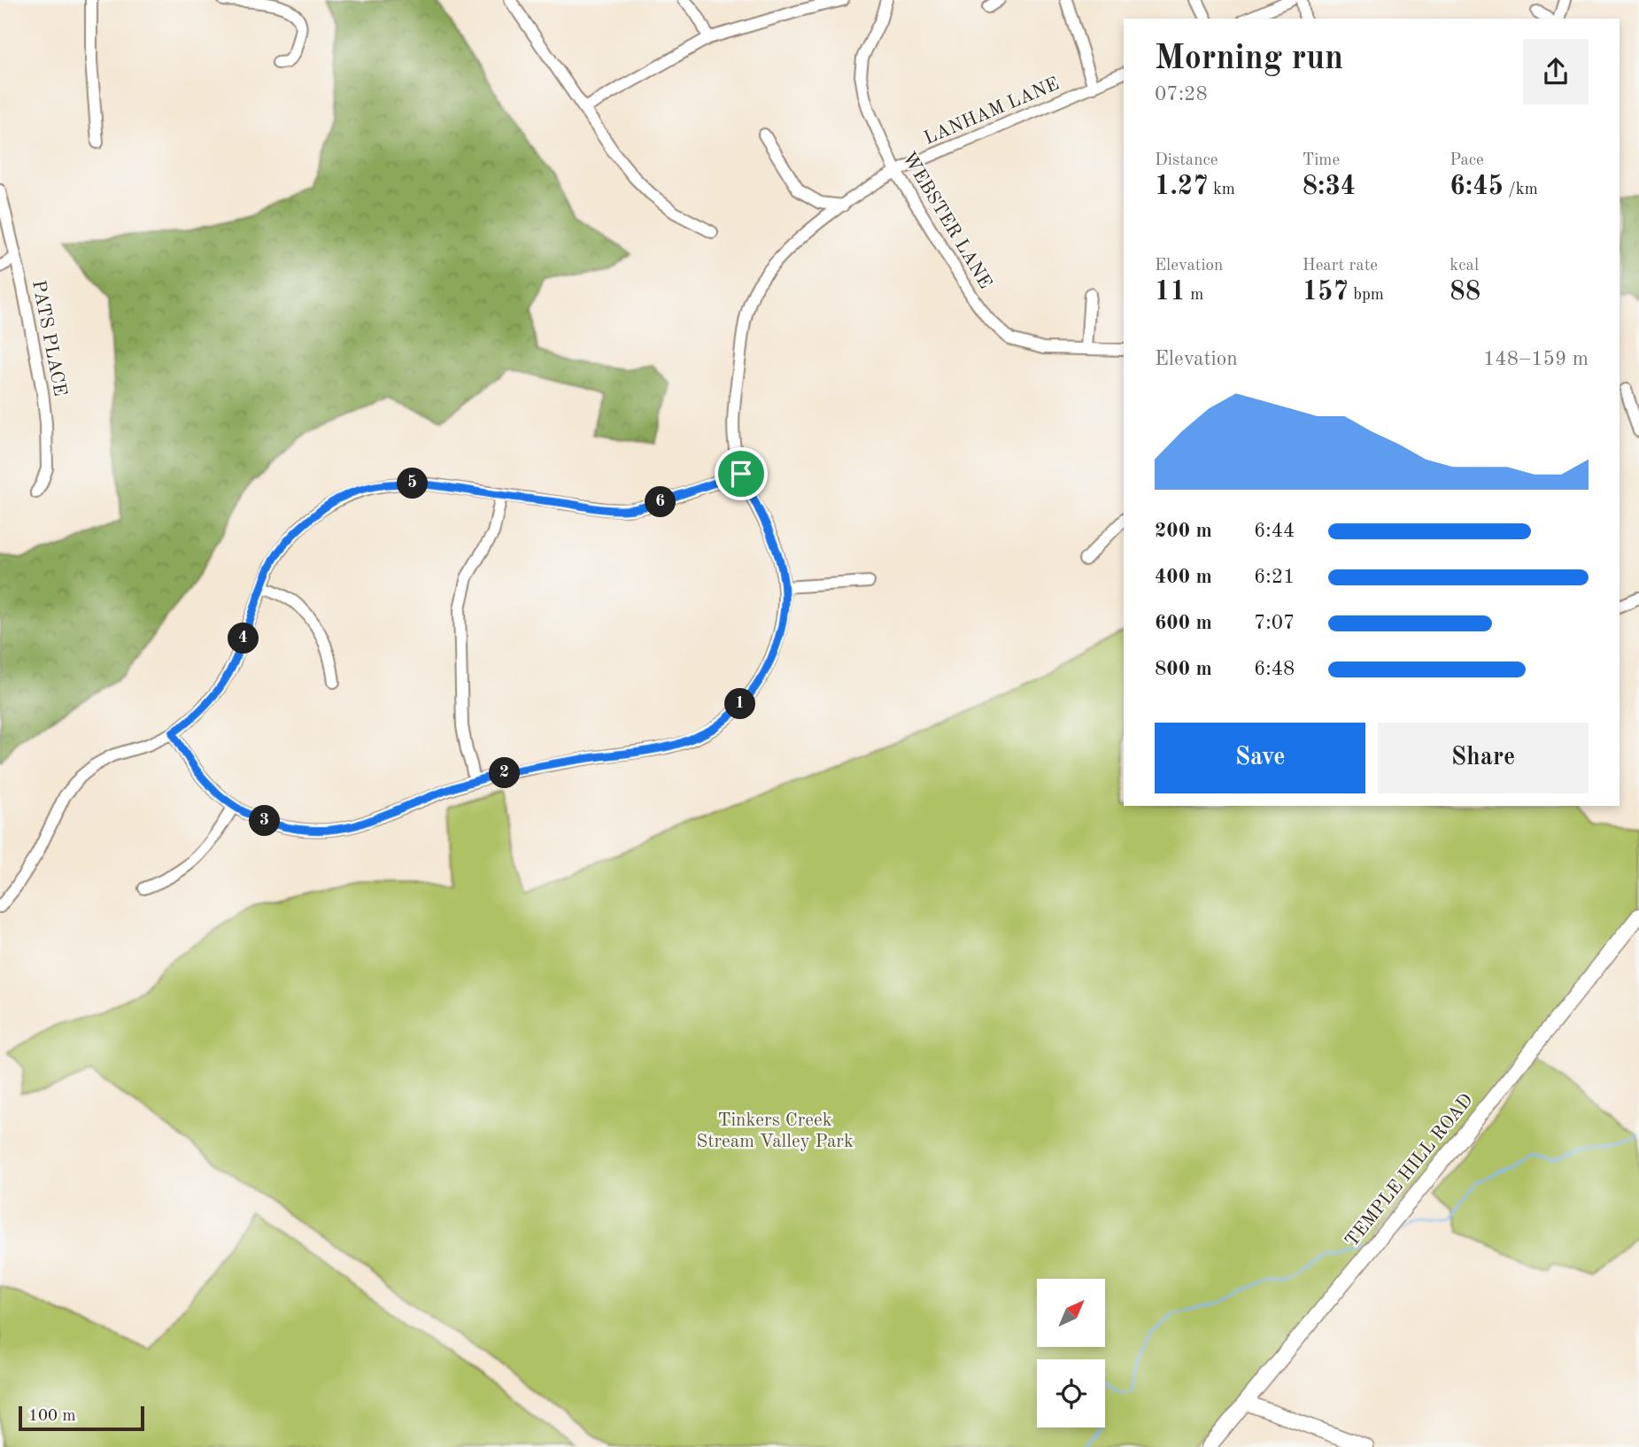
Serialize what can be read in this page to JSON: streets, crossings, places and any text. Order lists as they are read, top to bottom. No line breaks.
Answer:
{"streets":{"main road":["TEMPLE HILL ROAD"],"street":["LANHAM LANE","WEBSTER LANE","PATS PLACE"]},"crossings":[["LANHAM LANE","WEBSTER LANE"]],"parks":["Tinkers Creek Stream Valley Park"],"scale_bar":"100 m","north":"top right","page":{"heading":["Morning run","07:28"],"stats":[["Distance","1.27 km"],["Time","8:34"],["Pace","6:45 /km"],["Elevation","11 m"],["Heart rate","157 bpm"],["kcal","88"]],"chart":["Elevation","148–159 m"],"pins":["5","6","4","1","2","3"],"list":[{"name":"200 m","note":"6:44"},{"name":"400 m","note":"6:21"},{"name":"600 m","note":"7:07"},{"name":"800 m","note":"6:48"}],"buttons":["Save","Share"],"scale":"100 m"}}
